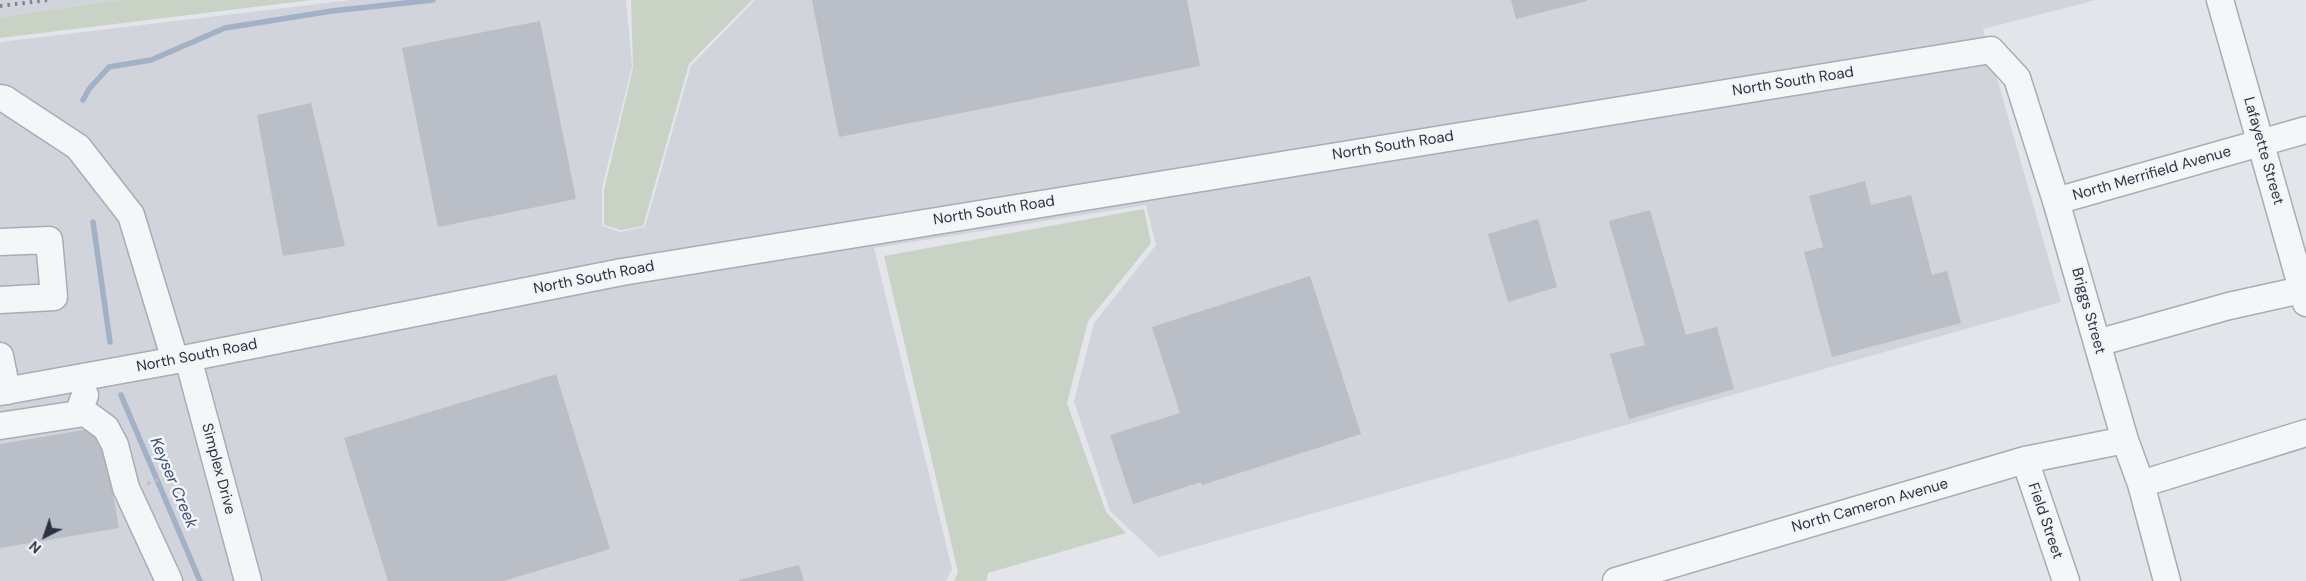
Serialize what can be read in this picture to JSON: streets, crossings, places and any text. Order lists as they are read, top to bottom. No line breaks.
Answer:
{"streets":{"street":["North South Road","Lafayette Street","North Merrifield Avenue","Briggs Street","Simplex Drive","North Cameron Avenue","Field Street"]},"crossings":[["North South Road","Briggs Street"],["North South Road","Simplex Drive"],["Lafayette Street","North Merrifield Avenue"],["North Merrifield Avenue","Briggs Street"],["Briggs Street","North Cameron Avenue"],["North Cameron Avenue","Field Street"]],"water":["Keyser Creek"],"north":"bottom left"}
